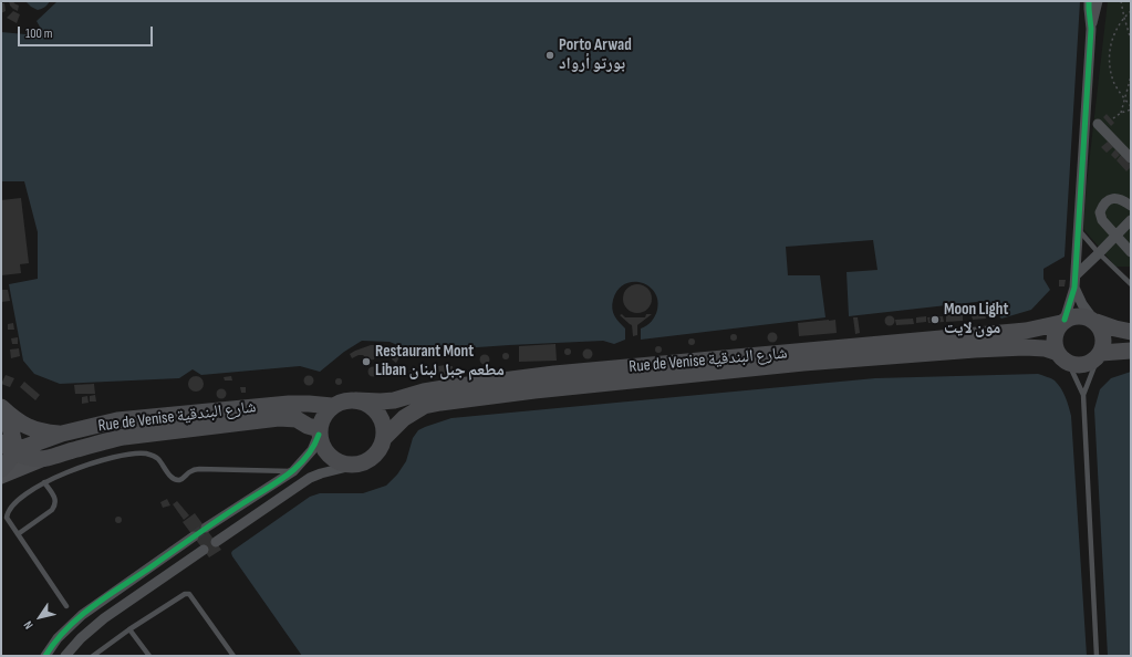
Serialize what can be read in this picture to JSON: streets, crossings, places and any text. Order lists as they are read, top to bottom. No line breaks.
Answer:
{"streets":{"main road":["Rue de Venise شارع البندقية"]},"places":["Porto Arwad بورتو أرواد","Moon Light مون لايت","Restaurant Mont Liban مطعم جبل لبنان"],"scale_bar":"100 m","north":"bottom left"}
